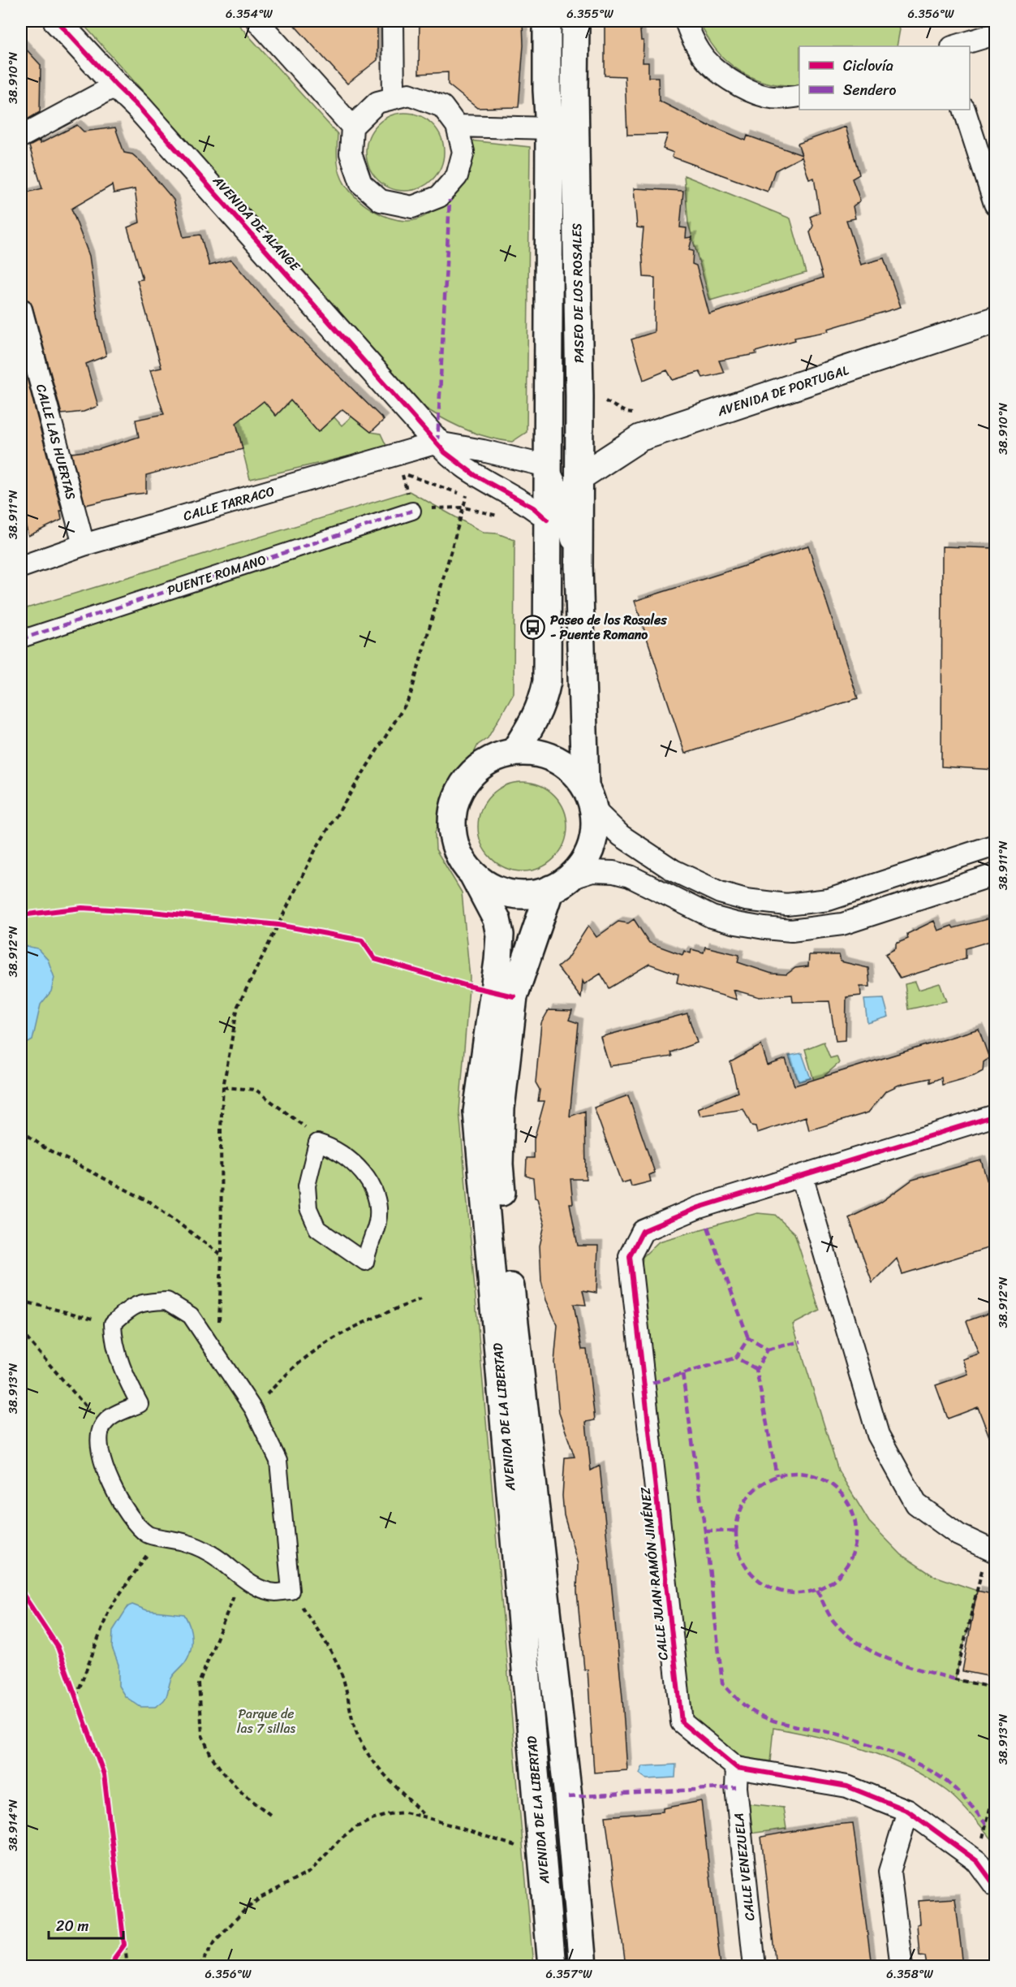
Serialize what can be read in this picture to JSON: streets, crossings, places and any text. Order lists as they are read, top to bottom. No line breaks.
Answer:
{"streets":{"main road":["PASEO DE LOS ROSALES","AVENIDA DE LA LIBERTAD"],"street":["AVENIDA DE ALANGE","AVENIDA DE PORTUGAL","CALLE LAS HUERTAS","CALLE TARRACO","PUENTE ROMANO","CALLE JUAN RAMÓN JIMÉNEZ","CALLE VENEZUELA"]},"crossings":[["AVENIDA DE ALANGE","CALLE TARRACO"],["PASEO DE LOS ROSALES","AVENIDA DE PORTUGAL"],["PASEO DE LOS ROSALES","AVENIDA DE LA LIBERTAD"],["CALLE LAS HUERTAS","CALLE TARRACO"],["CALLE JUAN RAMÓN JIMÉNEZ","CALLE VENEZUELA"]],"parks":["Parque de las 7 sillas"],"places":{"bus stop":["Paseo de los Rosales - Puente Romano"]},"legend":["Ciclovía","Sendero"],"scale_bar":"20 m","coordinates":["6.354°W","6.355°W","6.356°W","38.910°N","38.911°N","38.912°N","38.913°N","38.914°N","6.357°W","6.358°W"]}
